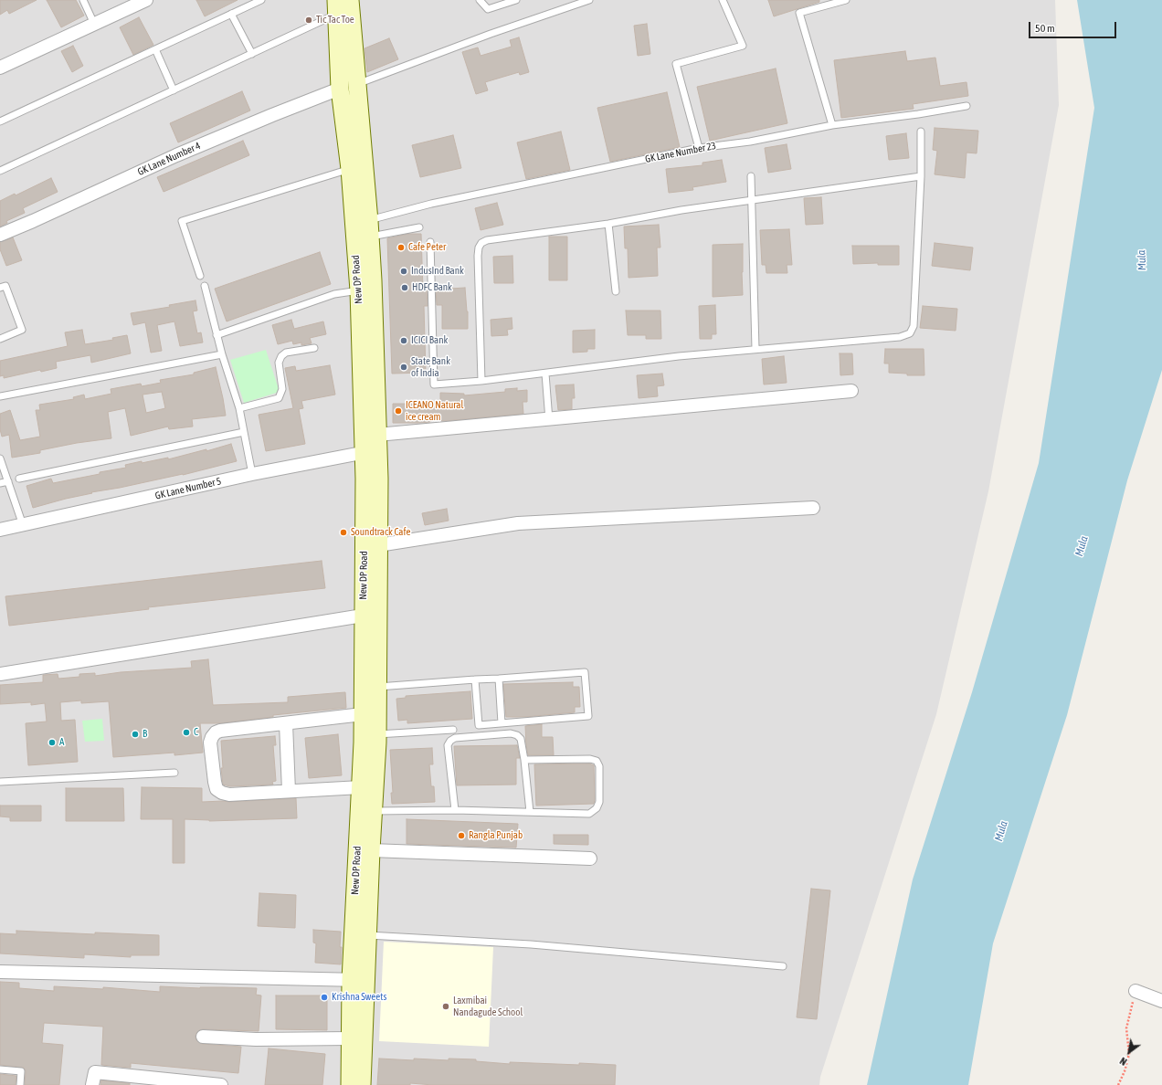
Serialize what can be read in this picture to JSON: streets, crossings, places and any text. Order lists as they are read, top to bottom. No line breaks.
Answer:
{"streets":{"main road":["New DP Road"],"street":["GK Lane Number 4","GK Lane Number 5"],"lane":["GK Lane Number 23"]},"crossings":[["GK Lane Number 23","New DP Road"],["GK Lane Number 4","New DP Road"],["New DP Road","GK Lane Number 5"]],"water":["Mula"],"places":["Tic Tac Toe","Cafe Peter","IndusInd Bank","HDFC Bank","ICICI Bank","State Bank of India","ICEANO Natural ice cream","Soundtrack Cafe","C","B","A","Rangla Punjab","Krishna Sweets","Laxmibai Nandagude School"],"scale_bar":"50 m","north":"bottom left"}
